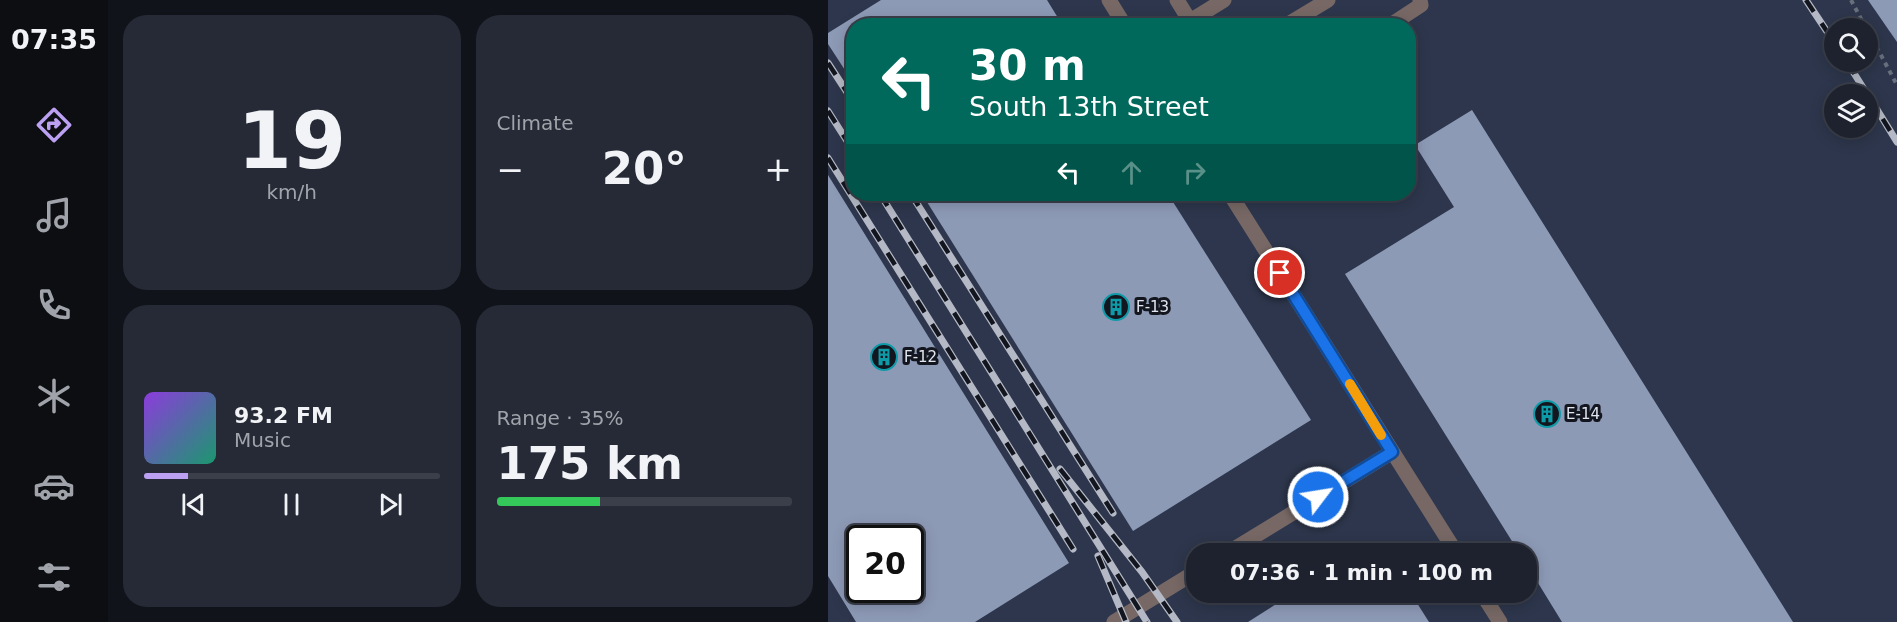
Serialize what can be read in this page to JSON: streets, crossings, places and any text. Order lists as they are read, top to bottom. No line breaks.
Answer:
{"places":{"building":["F-13","F-12","E-14"]},"page":{"tabs":"07:35","tile":[["19","km/h"],"Climate",["Range · 35%","175 km"]],"turn":["30 m","South 13th Street"],"heat":["−","20°","+"],"song":["93.2 FM","Music"],"limit":"20","trip":"07:36 · 1 min · 100 m"}}
